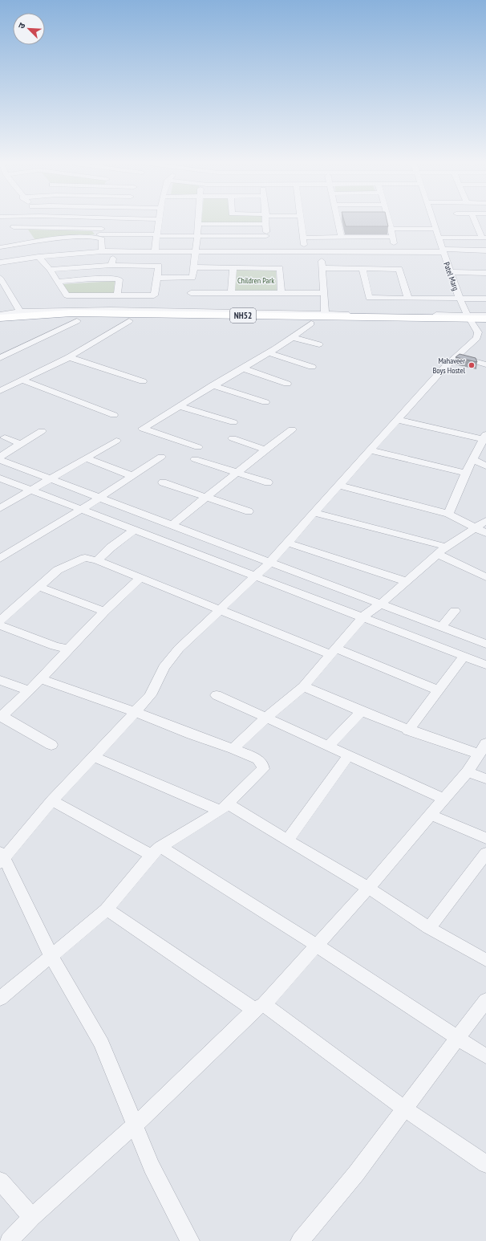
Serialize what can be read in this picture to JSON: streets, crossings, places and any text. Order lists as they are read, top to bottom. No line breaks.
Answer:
{"streets":{"highway":["NH52"],"street":["Patel Marg"]},"crossings":[["Patel Marg","NH52"]],"parks":["Children Park"],"places":["Mahaveer Boys Hostel"],"north":"top left"}
